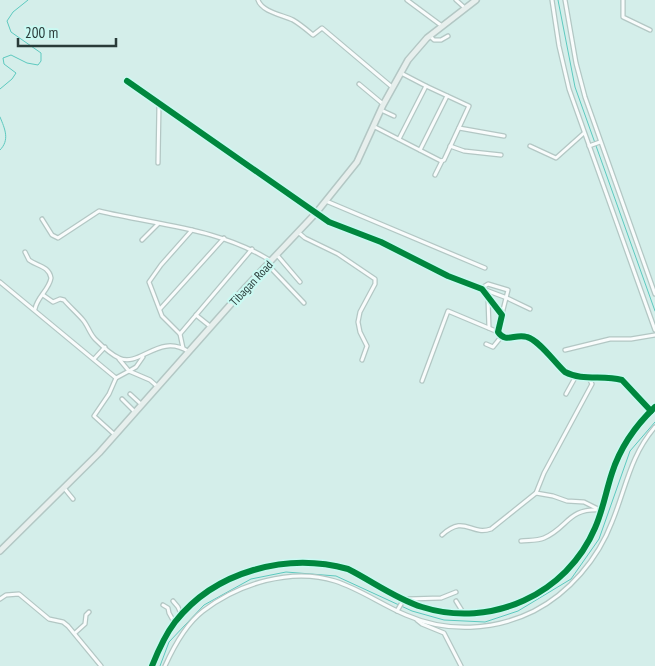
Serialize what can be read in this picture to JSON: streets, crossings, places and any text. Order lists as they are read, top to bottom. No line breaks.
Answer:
{"streets":{"main road":["Tibagan Road"]},"scale_bar":"200 m"}
